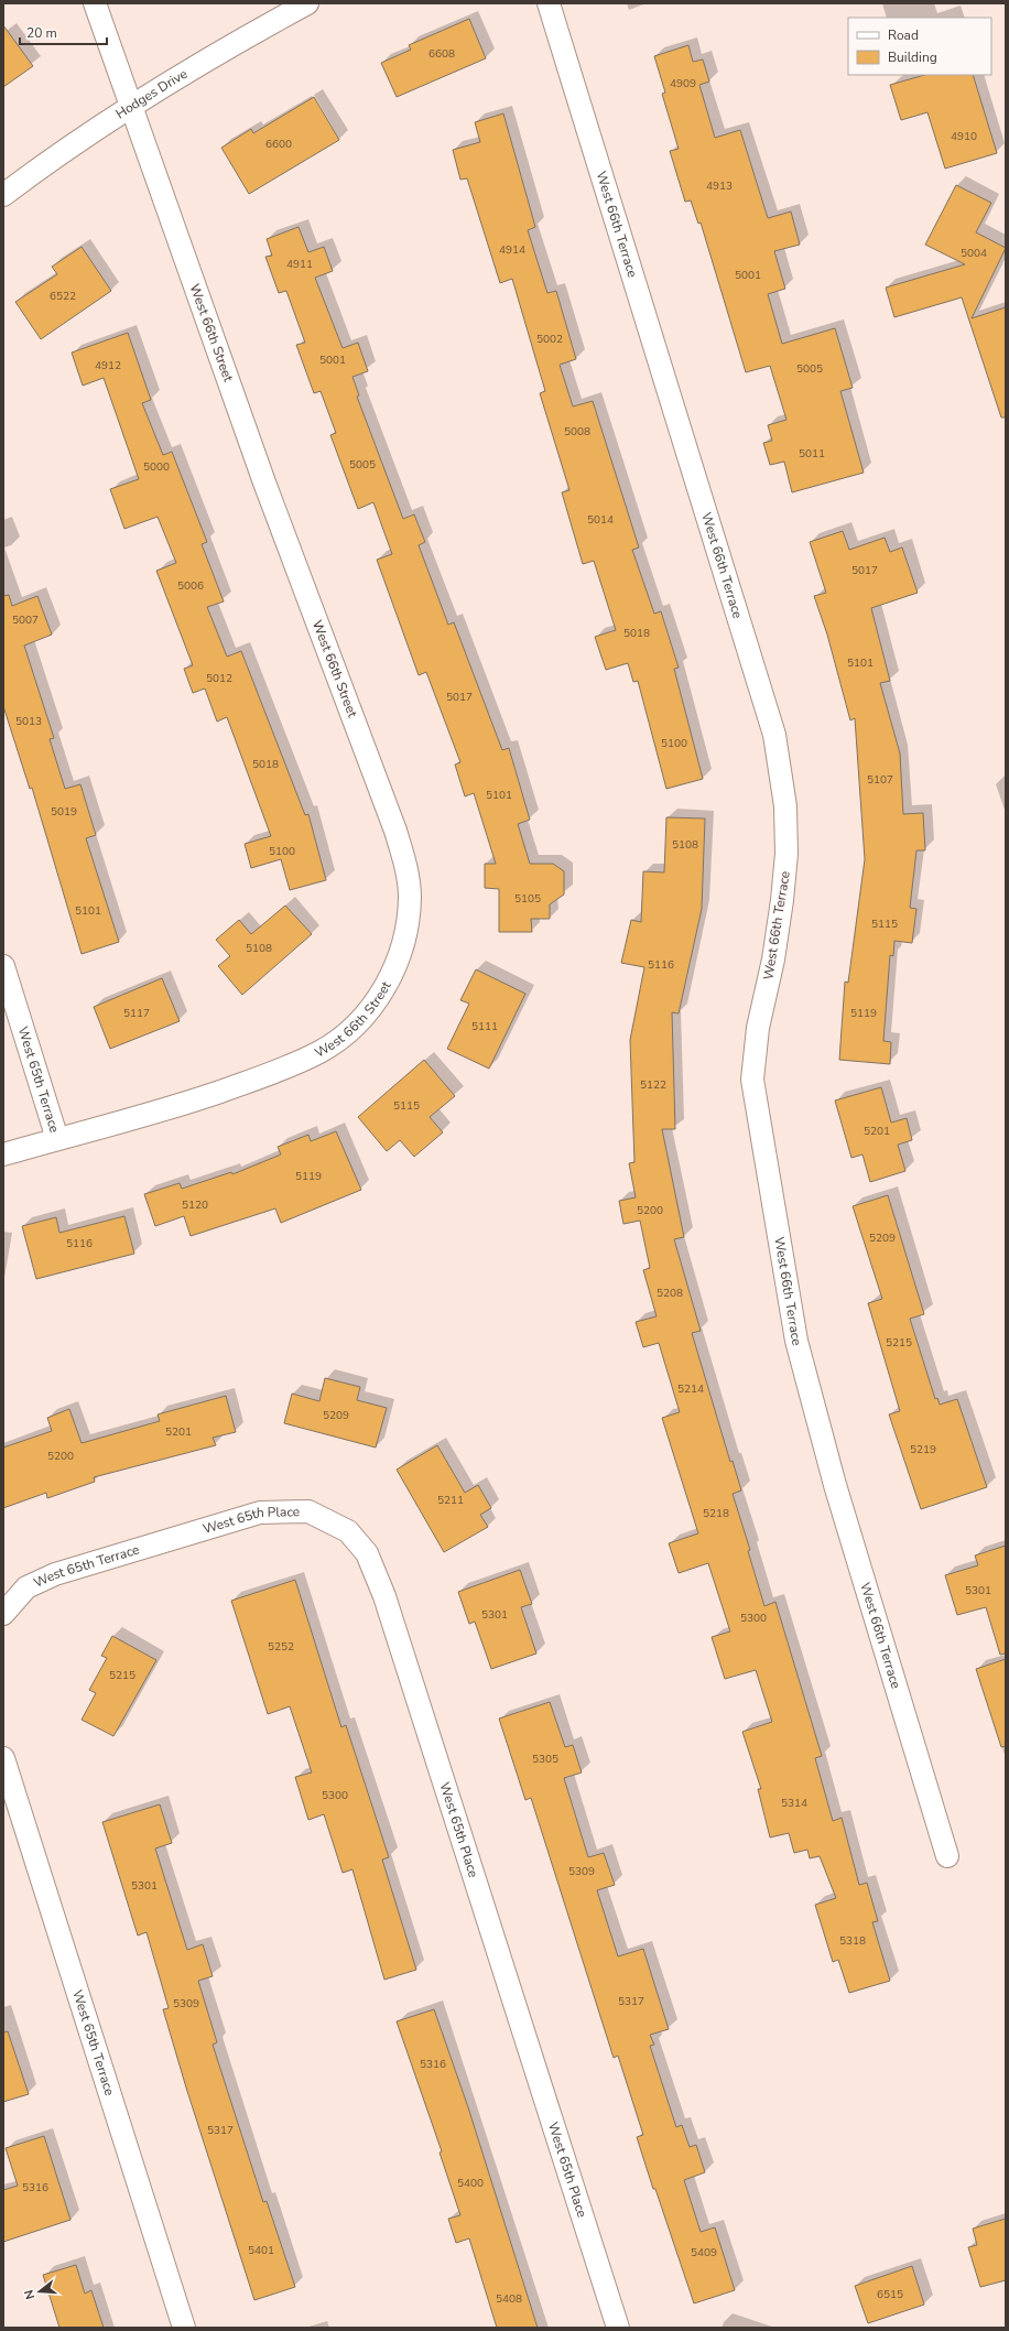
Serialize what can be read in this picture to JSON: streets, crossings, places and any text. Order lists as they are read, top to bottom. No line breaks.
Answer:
{"streets":{"street":["Hodges Drive","West 66th Terrace","West 66th Street","West 65th Terrace","West 65th Place"]},"crossings":[["Hodges Drive","West 66th Street"],["West 66th Street","West 65th Terrace"],["West 65th Terrace","West 65th Place"]],"house_numbers":["6608","4909","4910","6600","4913","4914","5004","4911","5001","6522","5002","5001","4912","5005","5008","5011","5005","5000","5014","5017","5006","5007","5018","5101","5012","5017","5013","5100","5018","5107","5101","5019","5108","5100","5105","5101","5115","5108","5116","5117","5119","5111","5122","5115","5201","5119","5120","5200","5209","5116","5208","5215","5214","5209","5201","5219","5200","5211","5218","5301","5301","5300","5252","5215","5305","5300","5314","5309","5301","5318","5317","5309","5316","5317","5400","5316","5401","5409","6515","5408"],"legend":["Road","Building"],"scale_bar":"20 m","north":"left"}
